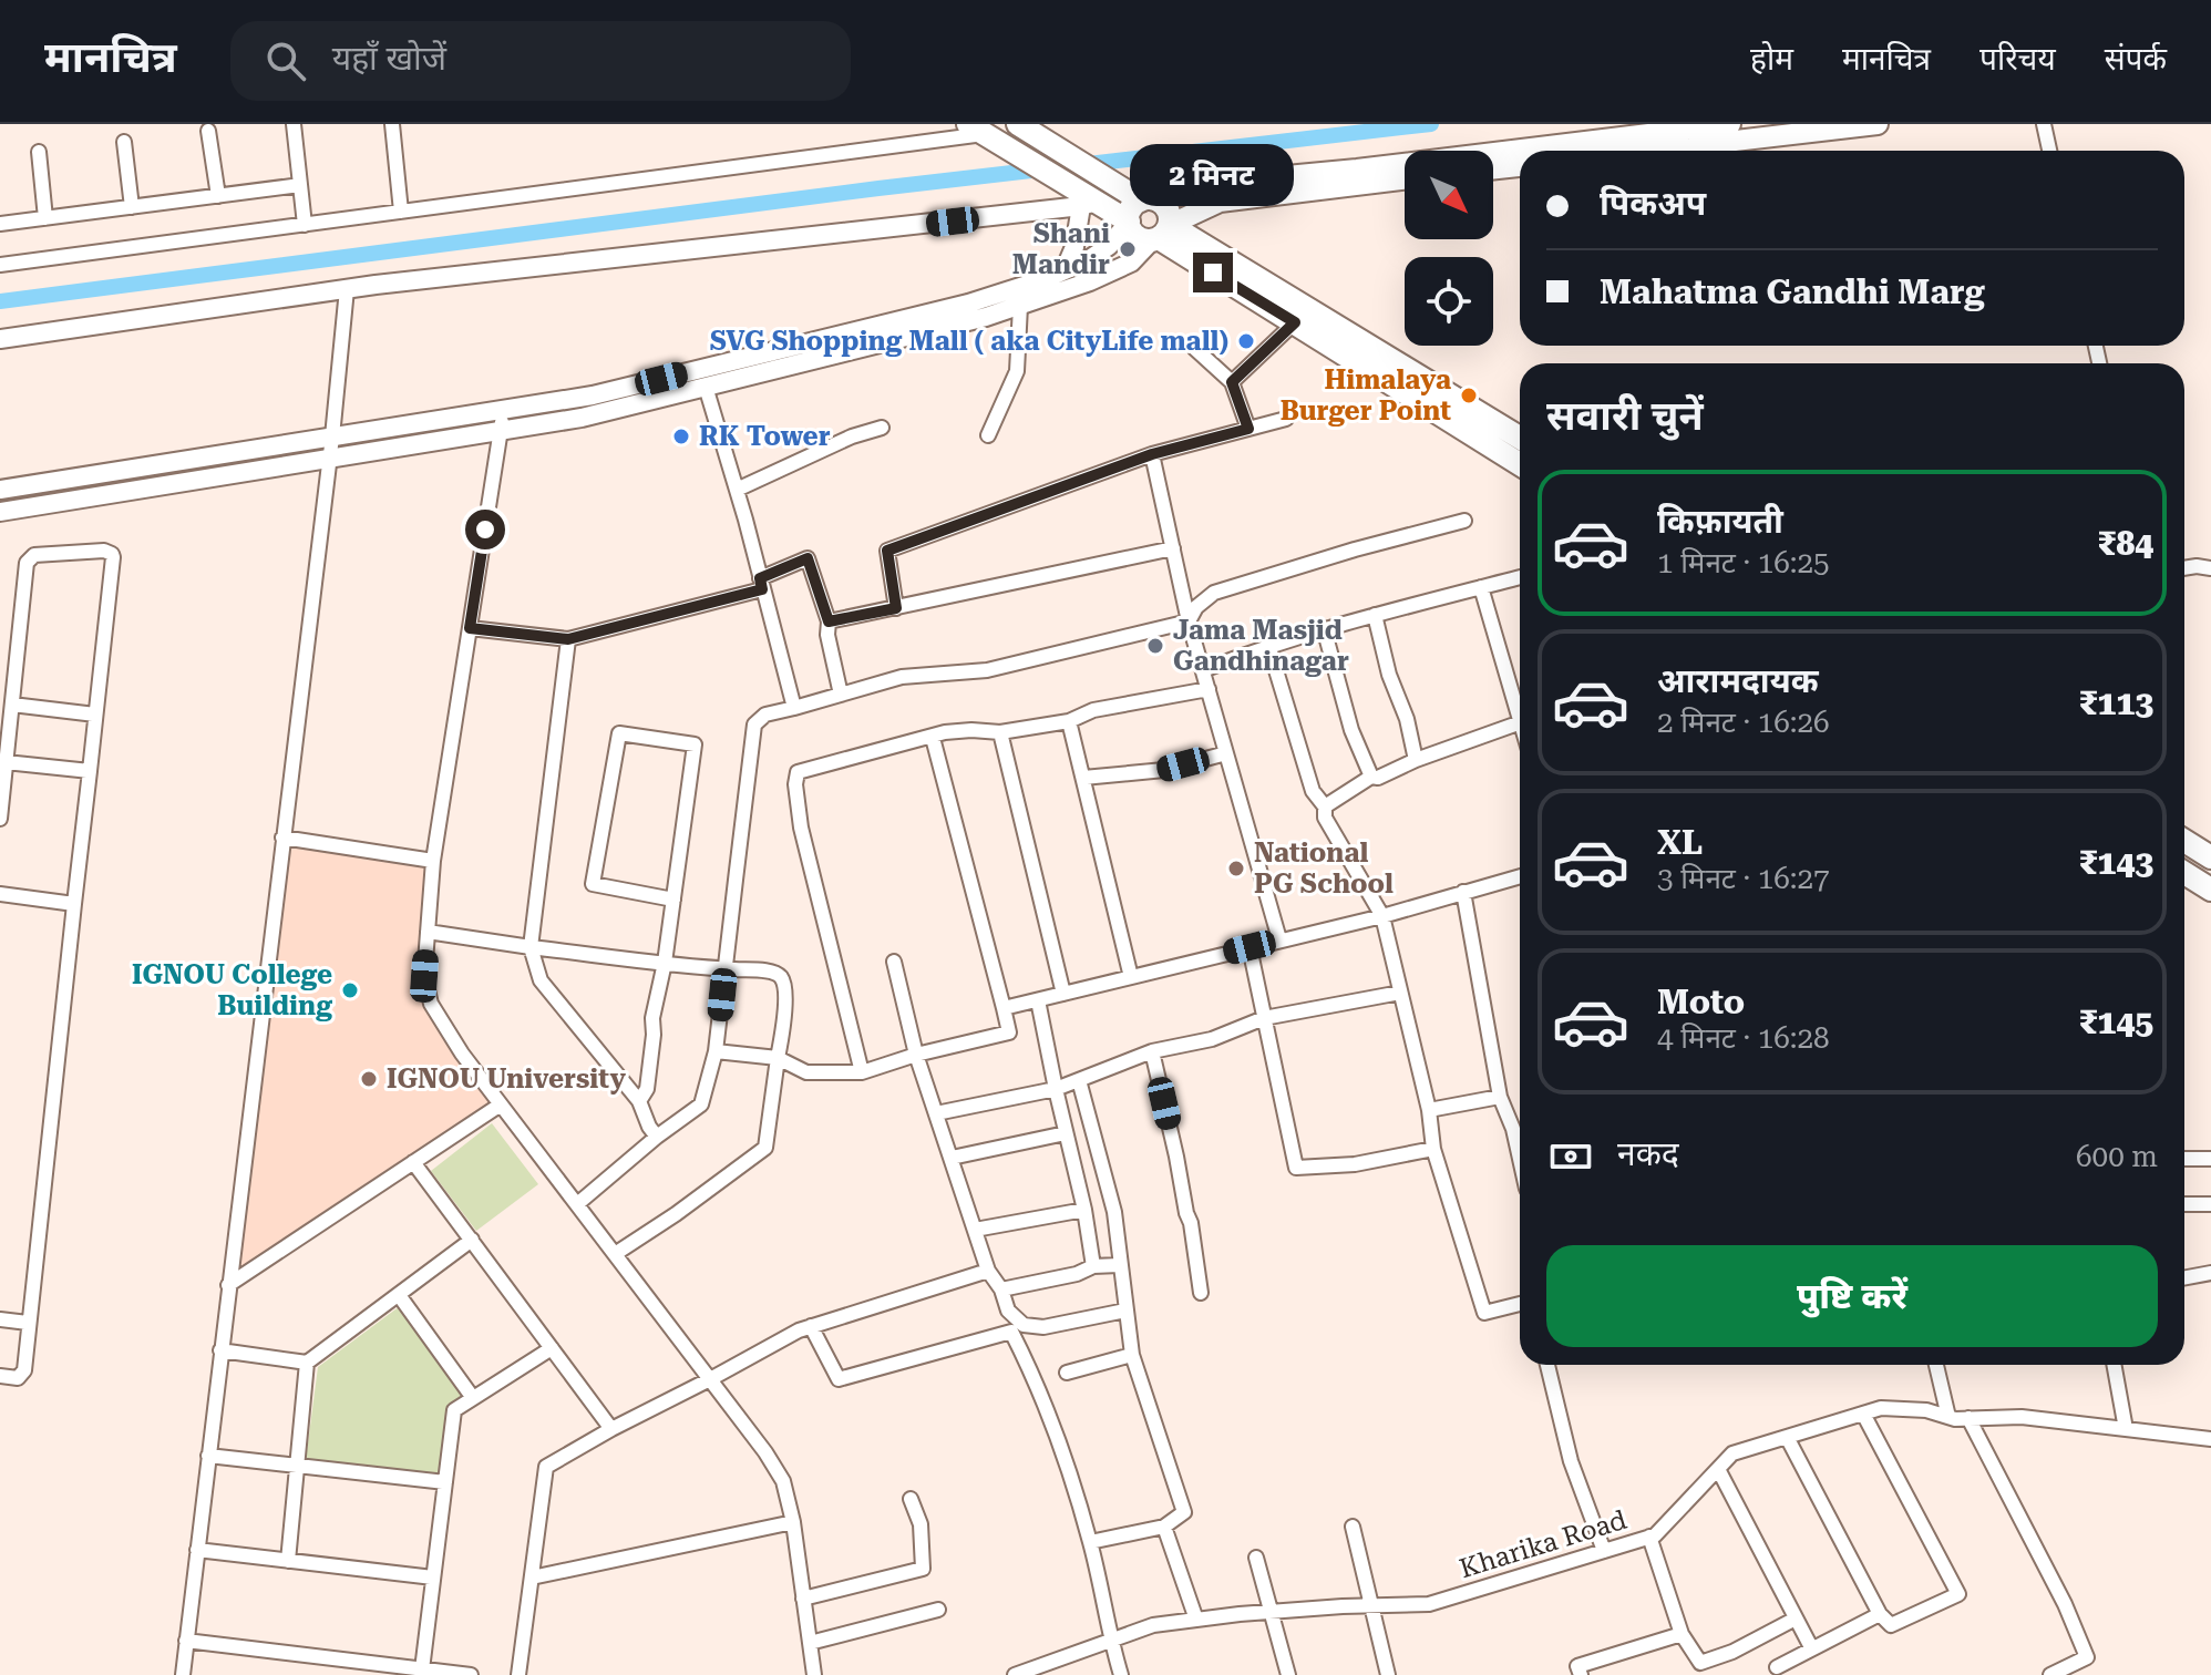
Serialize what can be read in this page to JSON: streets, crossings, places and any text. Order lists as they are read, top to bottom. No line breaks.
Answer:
{"streets":{"street":["Kharika Road"]},"places":["Shani Mandir","SVG Shopping Mall ( aka CityLife mall)","Himalaya Burger Point","RK Tower","Jama Masjid Gandhinagar","National PG School","IGNOU College Building","IGNOU University"],"north":"bottom right","page":{"header":"मानचित्र","search":"यहाँ खोजें","nav":["होम","मानचित्र","परिचय","संपर्क"],"bubble":"2 मिनट","banner":["पिकअप","Mahatma Gandhi Marg"],"heading":"सवारी चुनें","list":[{"name":"किफ़ायती","note":"1 मिनट · 16:25","value":"₹84"},{"name":"आरामदायक","note":"2 मिनट · 16:26","value":"₹113"},{"name":"XL","note":"3 मिनट · 16:27","value":"₹143"},{"name":"Moto","note":"4 मिनट · 16:28","value":"₹145"}],"pay":["नकद","600 m"],"buttons":"पुष्टि करें"}}
